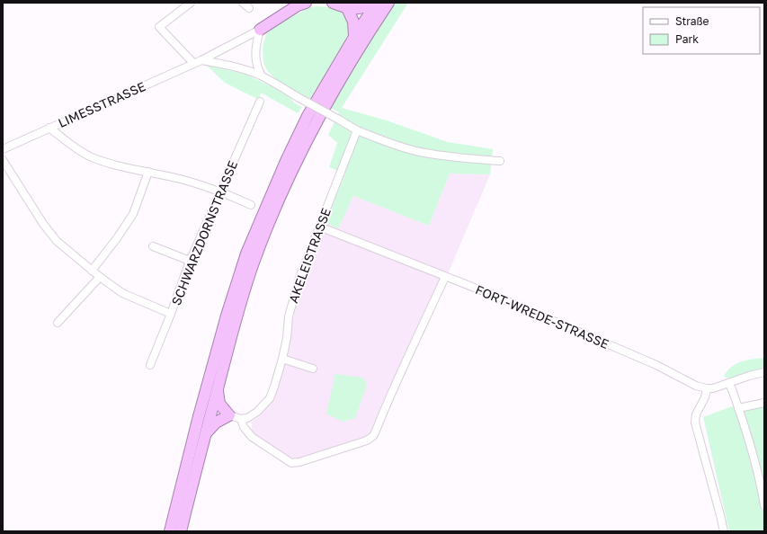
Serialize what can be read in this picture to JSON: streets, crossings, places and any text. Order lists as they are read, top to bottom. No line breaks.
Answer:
{"streets":{"street":["LIMESSTRASSE","SCHWARZDORNSTRASSE","AKELEISTRASSE","FORT-WREDE-STRASSE"]},"crossings":[["LIMESSTRASSE","AKELEISTRASSE"],["AKELEISTRASSE","FORT-WREDE-STRASSE"]],"legend":["Straße","Park"]}
